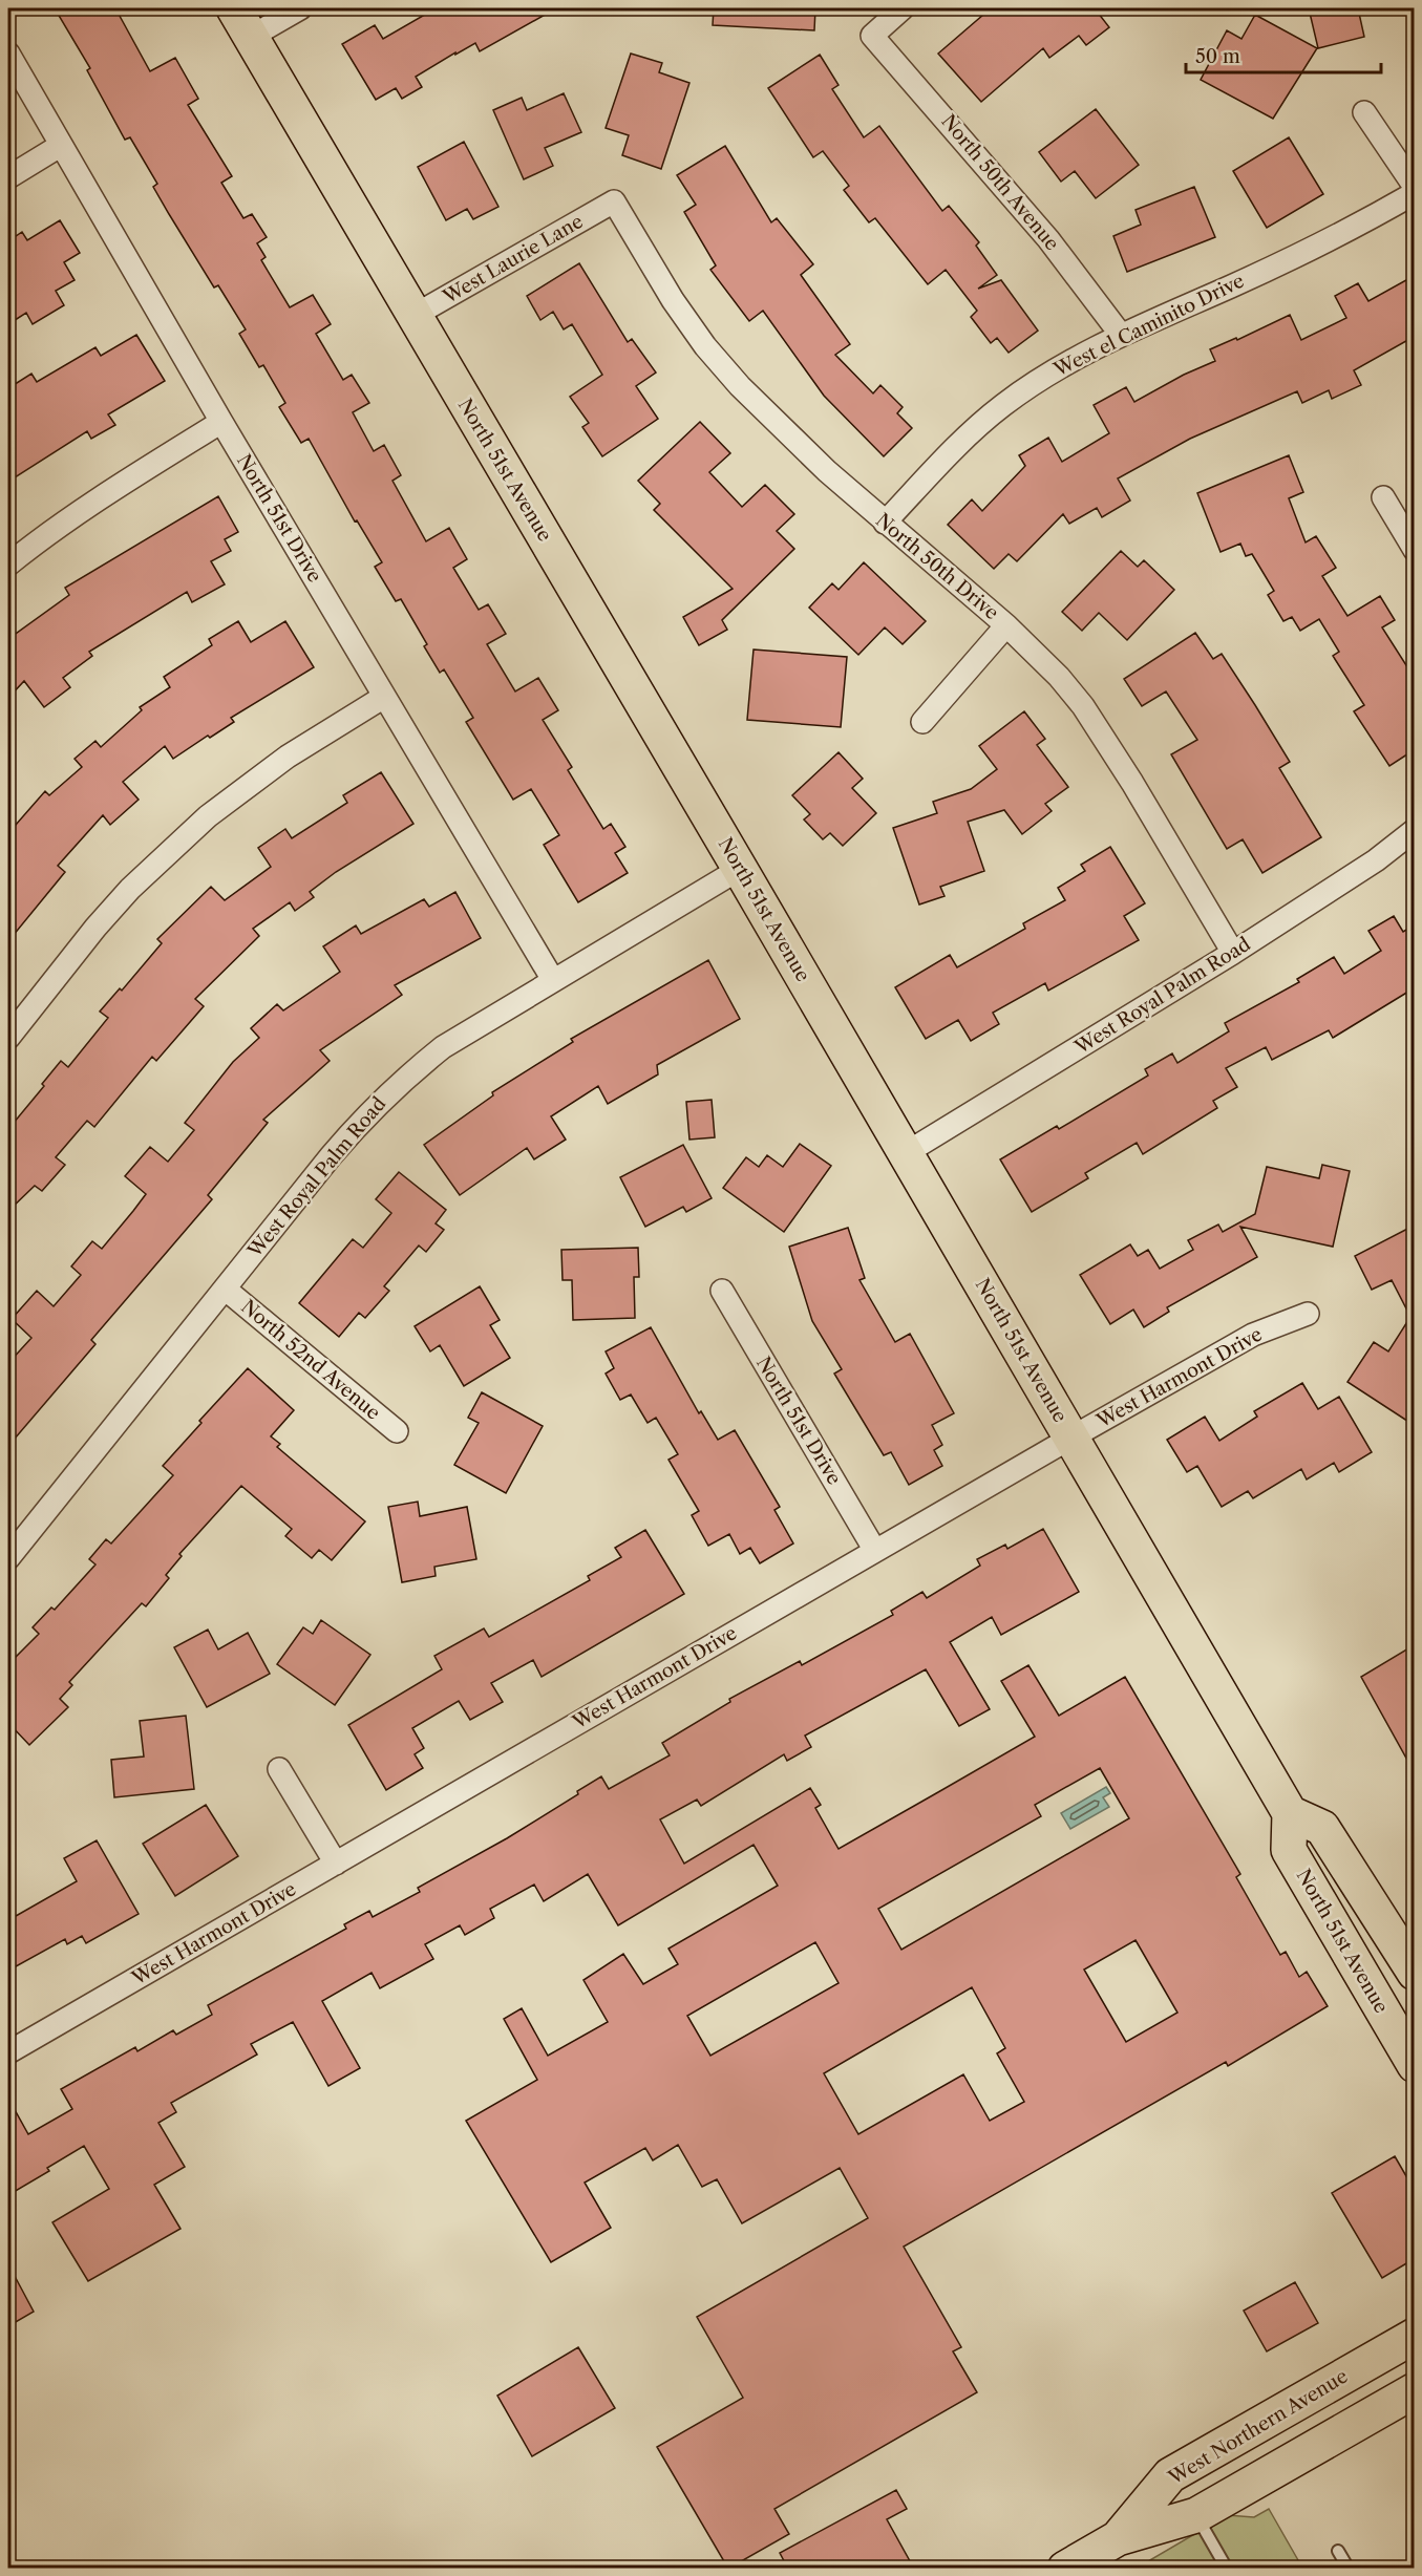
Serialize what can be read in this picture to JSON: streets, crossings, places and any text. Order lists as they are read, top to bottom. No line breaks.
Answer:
{"streets":{"main road":["North 51st Avenue","West Northern Avenue"],"street":["North 50th Avenue","West Laurie Lane","West el Caminito Drive","North 51st Drive","North 50th Drive","West Royal Palm Road","North 52nd Avenue","West Harmont Drive"]},"crossings":[["North 50th Avenue","West el Caminito Drive"],["West Laurie Lane","North 51st Avenue"],["West Laurie Lane","North 50th Drive"],["West el Caminito Drive","North 50th Drive"],["North 51st Avenue","West Royal Palm Road"],["North 51st Avenue","West Harmont Drive"],["North 51st Drive","West Royal Palm Road"],["North 51st Drive","West Harmont Drive"],["North 50th Drive","West Royal Palm Road"],["West Royal Palm Road","North 52nd Avenue"]],"scale_bar":"50 m"}
